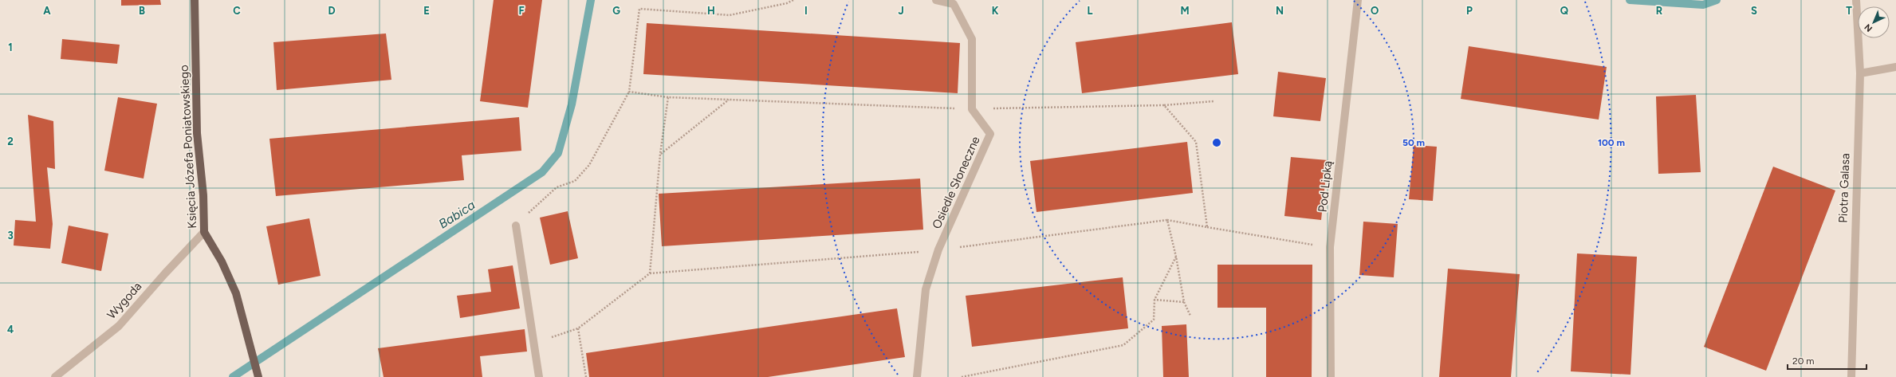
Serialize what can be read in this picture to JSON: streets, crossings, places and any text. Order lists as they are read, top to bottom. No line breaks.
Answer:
{"streets":{"main road":["Księcia Józefa Poniatowskiego"],"street":["Osiedle Słoneczne","Pod Lipką","Piotra Galasa","Wygoda"]},"crossings":[["Księcia Józefa Poniatowskiego","Wygoda"]],"water":["Babica"],"scale_bar":"20 m","north":"bottom left","grid":{"columns":["A","B","C","D","E","F","G","H","I","J","K","L","M","N","O","P","Q","R","S","T"],"rows":["1","2","3","4"]},"rings":["50 m","100 m"]}
